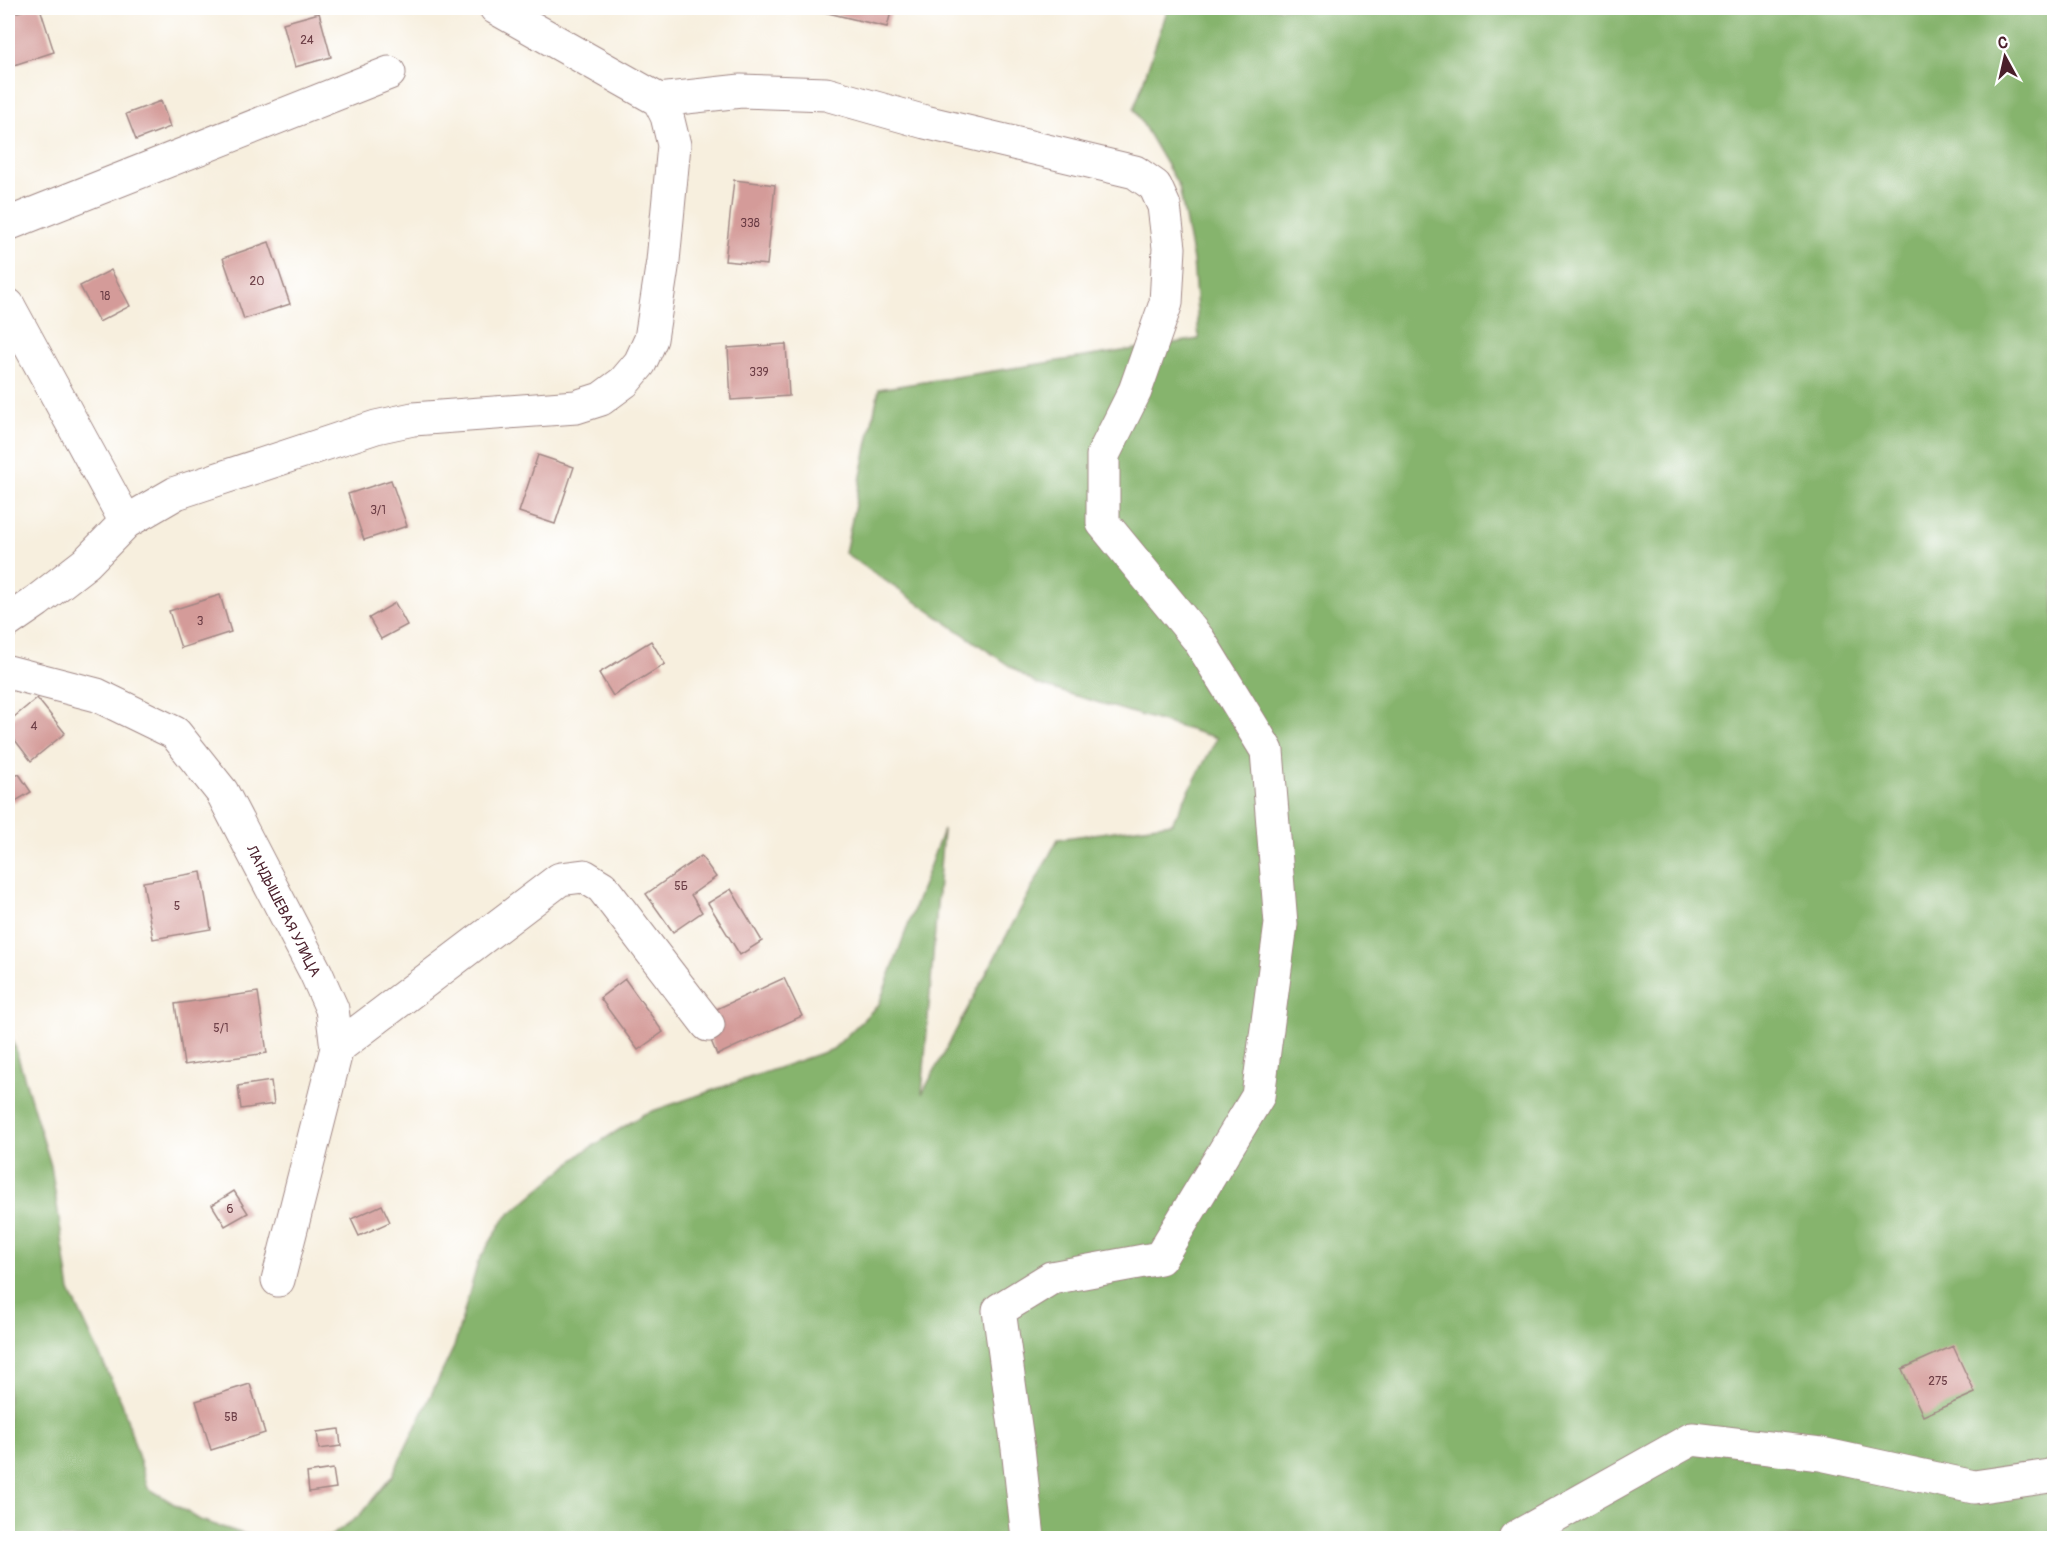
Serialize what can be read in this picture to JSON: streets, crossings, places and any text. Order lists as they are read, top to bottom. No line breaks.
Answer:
{"streets":{"street":["ЛАНДЫШЕВАЯ УЛИЦА"]},"house_numbers":["24","338","20","18","339","3/1","3","4","5Б","5","5/1","6","275","5В"],"north":"top"}
